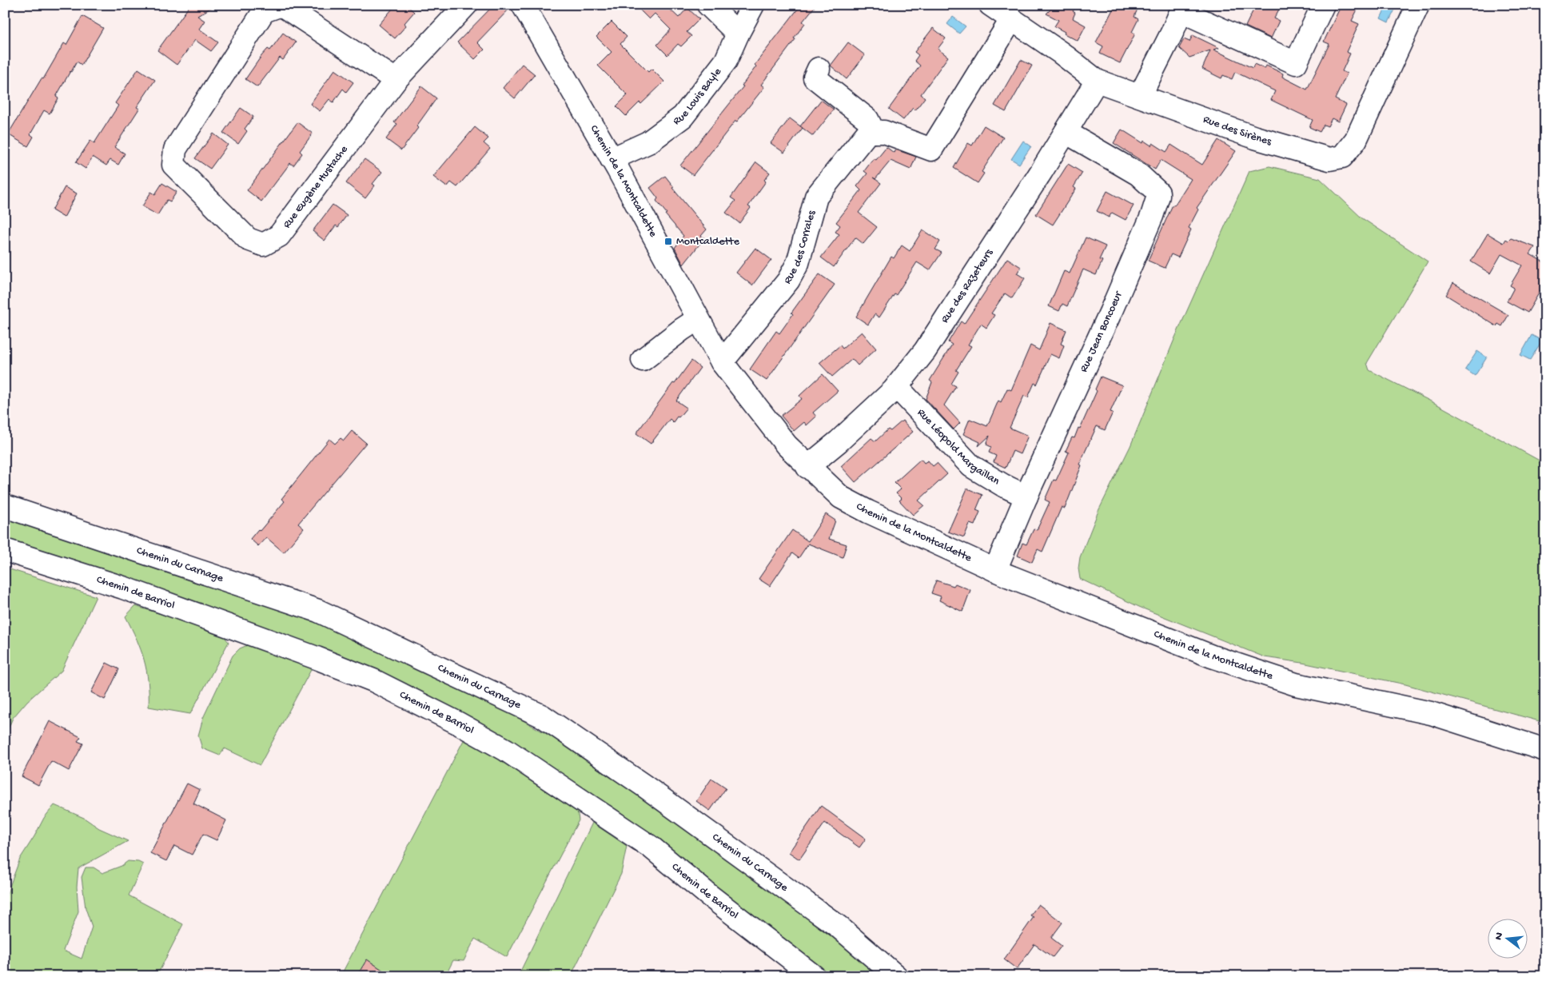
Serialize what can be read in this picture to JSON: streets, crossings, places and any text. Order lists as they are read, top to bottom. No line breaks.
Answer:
{"streets":{"street":["Rue Louis Bayle","Rue des Sirènes","Chemin de la Montcaldette","Rue Eugène Hustache","Rue des Corrales","Rue des Razeteurs","Rue Jean Boncoeur","Rue Léopold Margaillan","Chemin du Carnage","Chemin de Barriol"]},"crossings":[["Rue Louis Bayle","Chemin de la Montcaldette"],["Rue des Sirènes","Rue des Razeteurs"],["Chemin de la Montcaldette","Rue des Corrales"],["Chemin de la Montcaldette","Rue des Razeteurs"],["Chemin de la Montcaldette","Rue Jean Boncoeur"],["Rue des Razeteurs","Rue Jean Boncoeur"],["Rue des Razeteurs","Rue Léopold Margaillan"],["Rue Jean Boncoeur","Rue Léopold Margaillan"]],"places":{"transit":["Montcaldette"]},"north":"left"}
